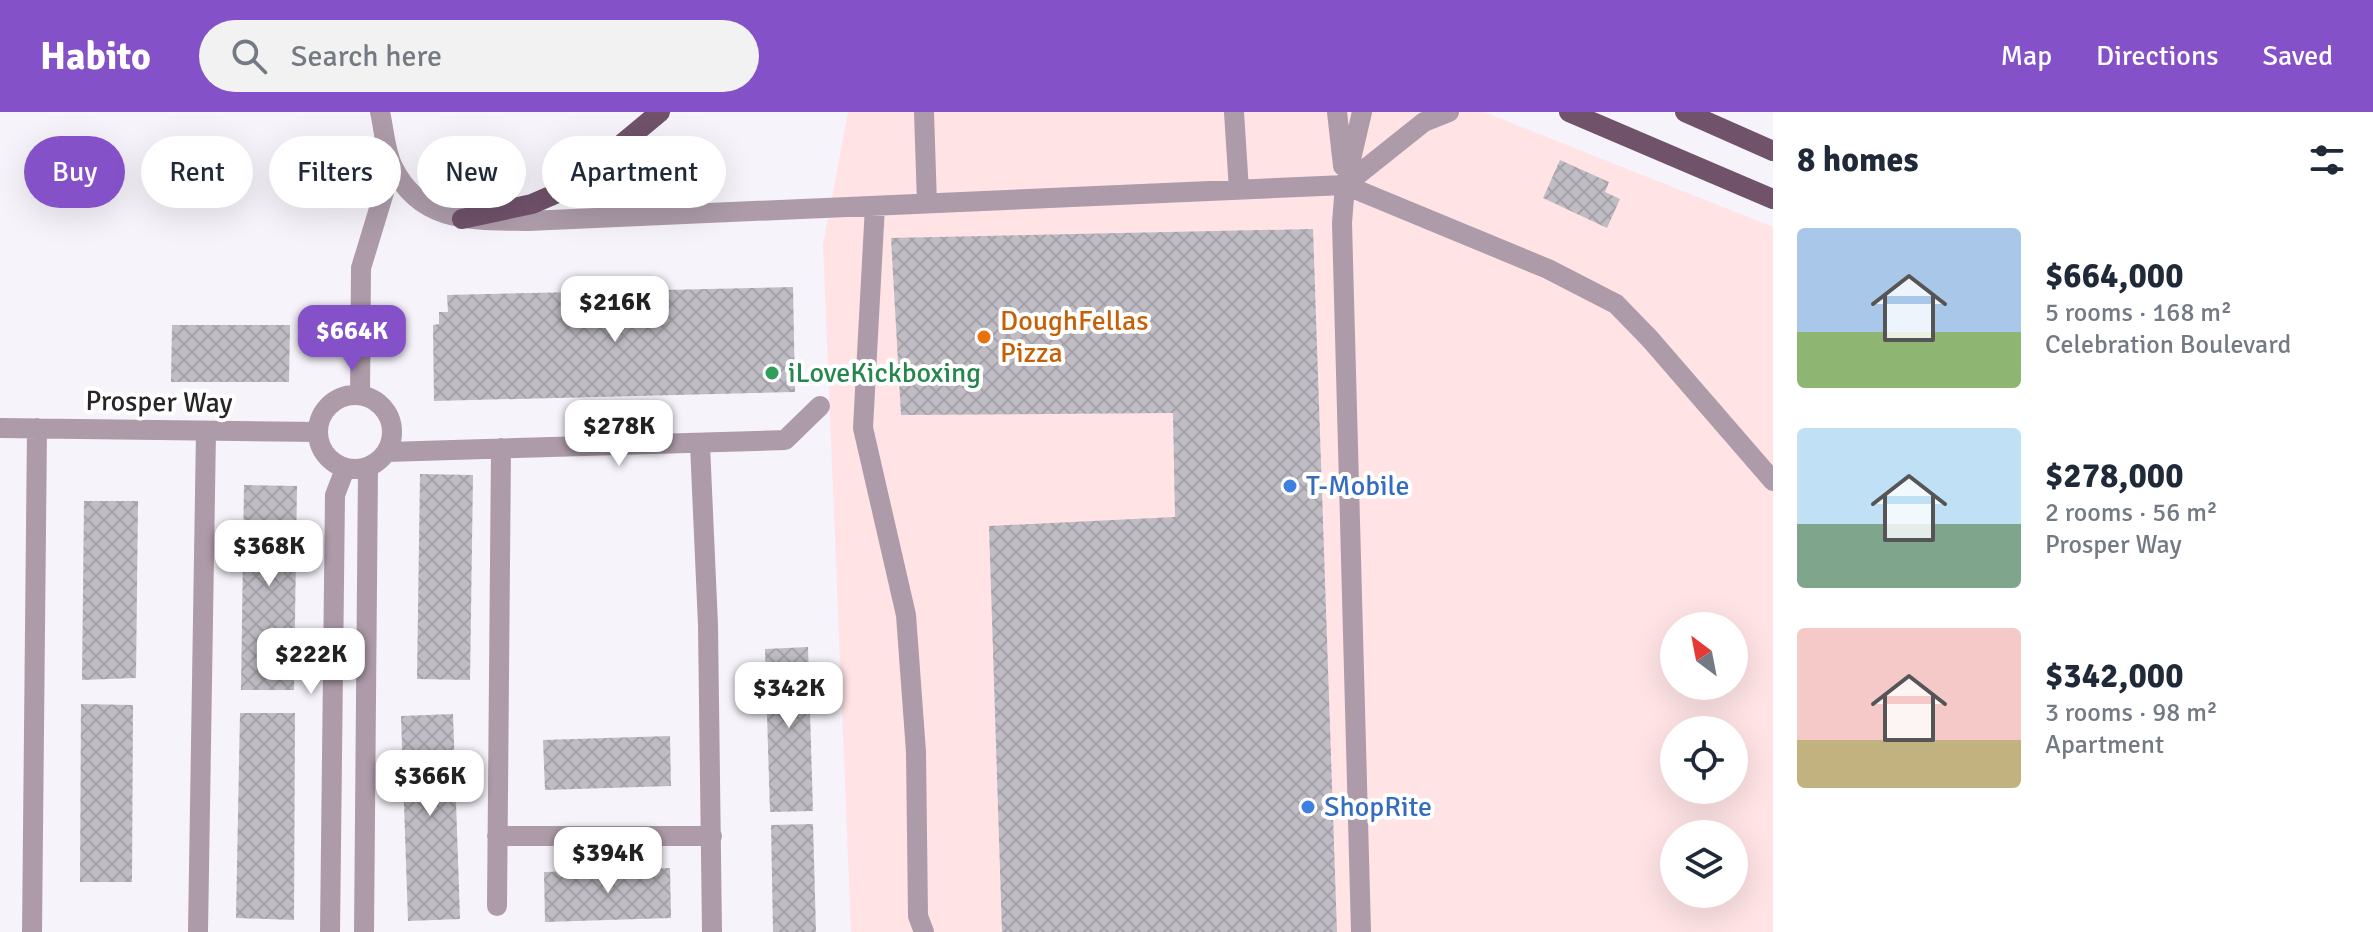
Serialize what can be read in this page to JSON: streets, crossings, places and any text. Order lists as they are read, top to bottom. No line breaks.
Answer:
{"streets":{"street":["Prosper Way"]},"places":["DoughFellas Pizza","iLoveKickboxing","T-Mobile","ShopRite"],"north":"top left","page":{"header":"Habito","search":"Search here","nav":["Map","Directions","Saved"],"heading":"8 homes","chip":["Buy","Rent","Filters","New","Apartment"],"list":[{"name":"$664,000","note":"5 rooms · 168 m² · Celebration Boulevard"},{"name":"$278,000","note":"2 rooms · 56 m² · Prosper Way"},{"name":"$342,000","note":"3 rooms · 98 m² · Apartment"}],"price":["$216K","$664K","$278K","$368K","$222K","$342K","$366K","$394K"]}}
